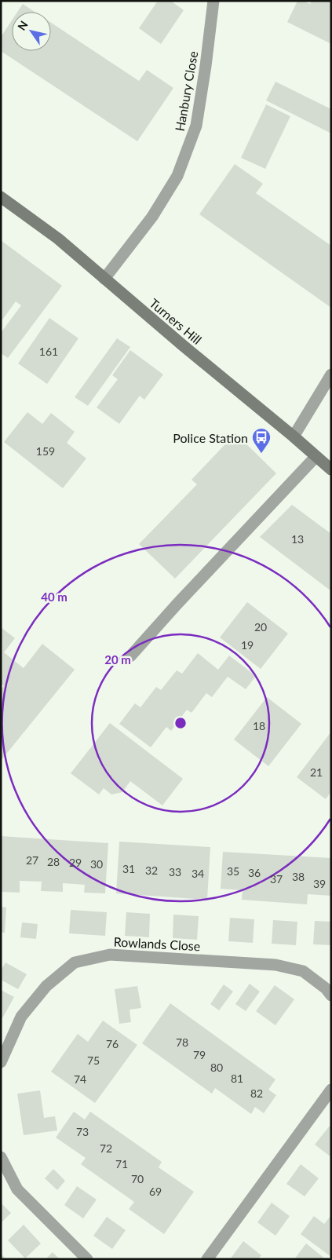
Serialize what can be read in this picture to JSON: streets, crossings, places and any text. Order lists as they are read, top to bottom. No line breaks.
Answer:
{"streets":{"main road":["Turners Hill"],"street":["Hanbury Close","Rowlands Close"]},"crossings":[["Hanbury Close","Turners Hill"]],"places":{"bus stop":["Police Station"]},"house_numbers":["161","159","13","20","19","18","21","27","28","29","30","31","32","35","33","36","34","38","37","39","78","76","79","75","80","81","74","82","73","72","71","70","69"],"north":"top left","rings":["40 m","20 m"]}
